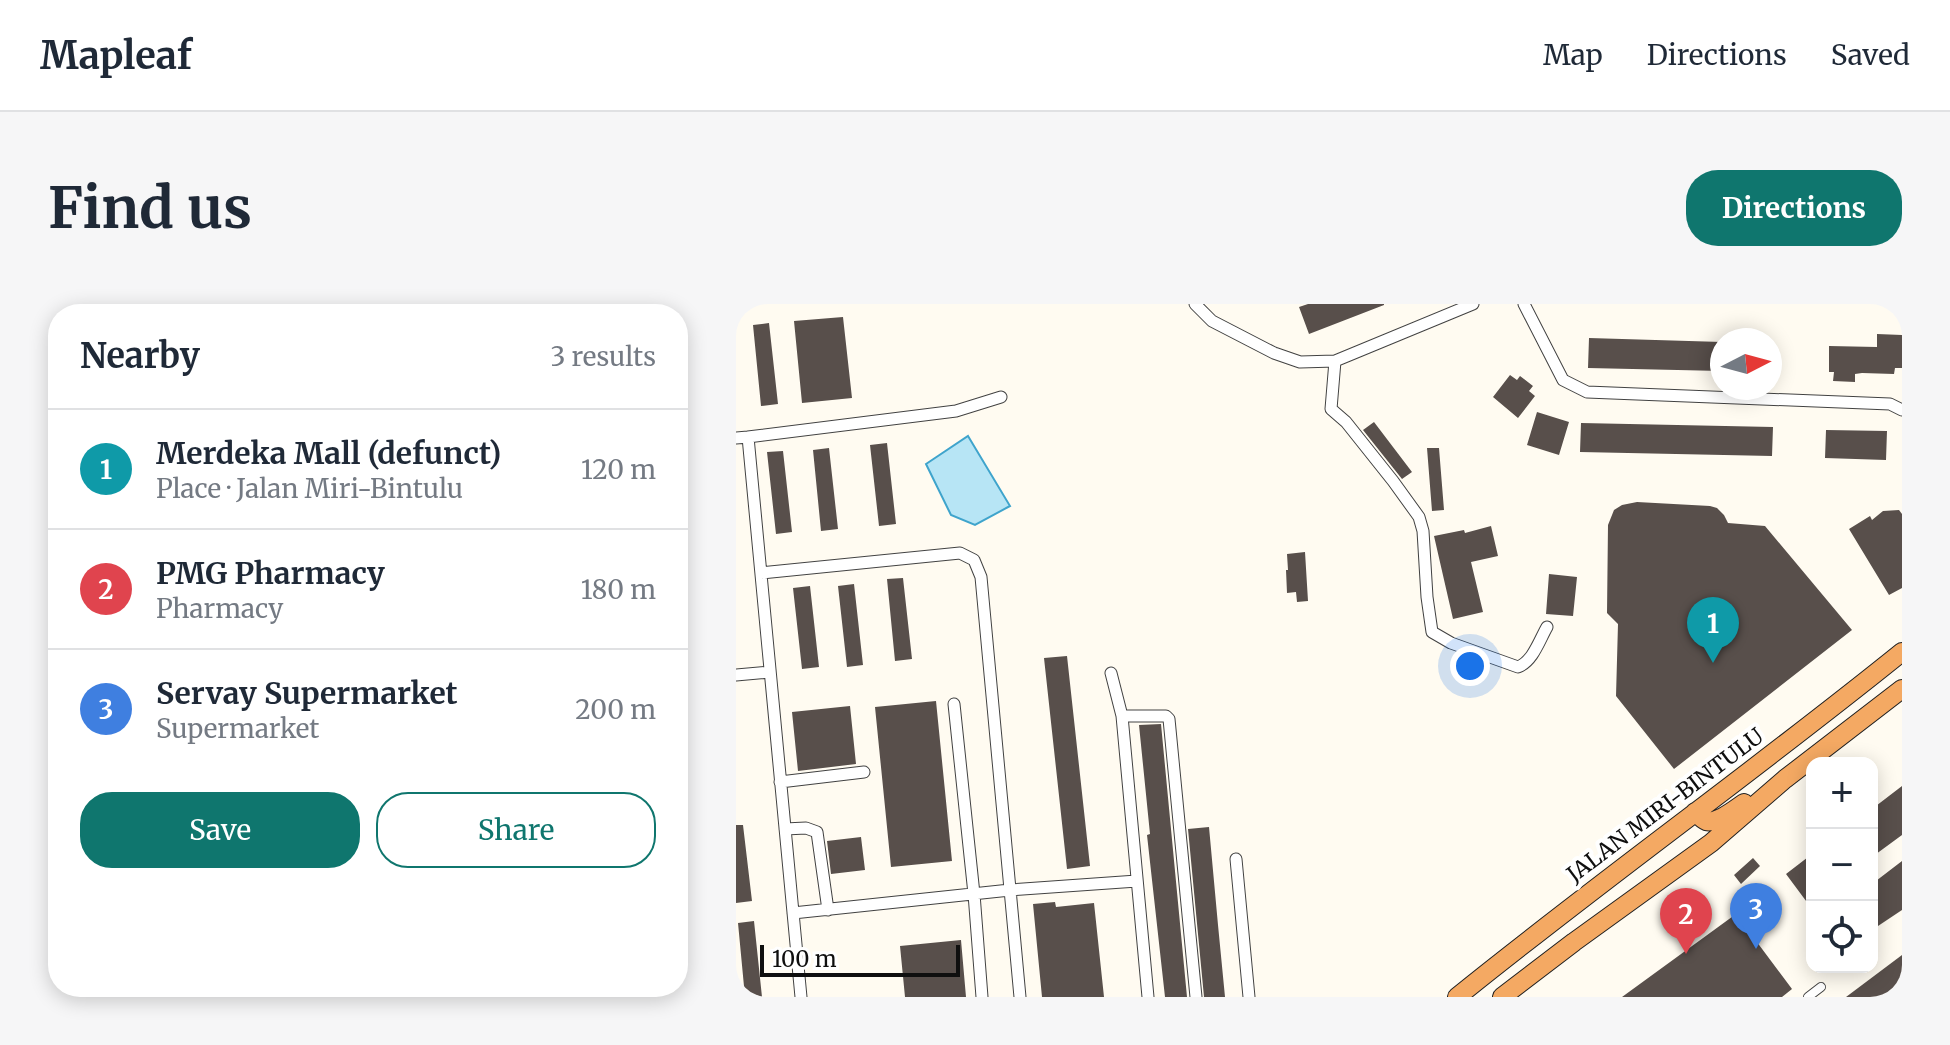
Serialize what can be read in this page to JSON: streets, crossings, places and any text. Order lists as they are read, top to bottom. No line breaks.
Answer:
{"streets":{"highway":["JALAN MIRI-BINTULU"]},"scale_bar":"100 m","north":"right","page":{"header":"Mapleaf","nav":["Map","Directions","Saved"],"buttons":["Directions",["Save","Share"]],"title":"Find us","heading":["Nearby","3 results"],"list":[{"mark":"1","name":"Merdeka Mall (defunct)","note":"Place · Jalan Miri-Bintulu","value":"120 m"},{"mark":"2","name":"PMG Pharmacy","note":"Pharmacy","value":"180 m"},{"mark":"3","name":"Servay Supermarket","note":"Supermarket","value":"200 m"}],"pins":["1","3","2"],"map_buttons":["+","−"],"scale":"100 m"}}
